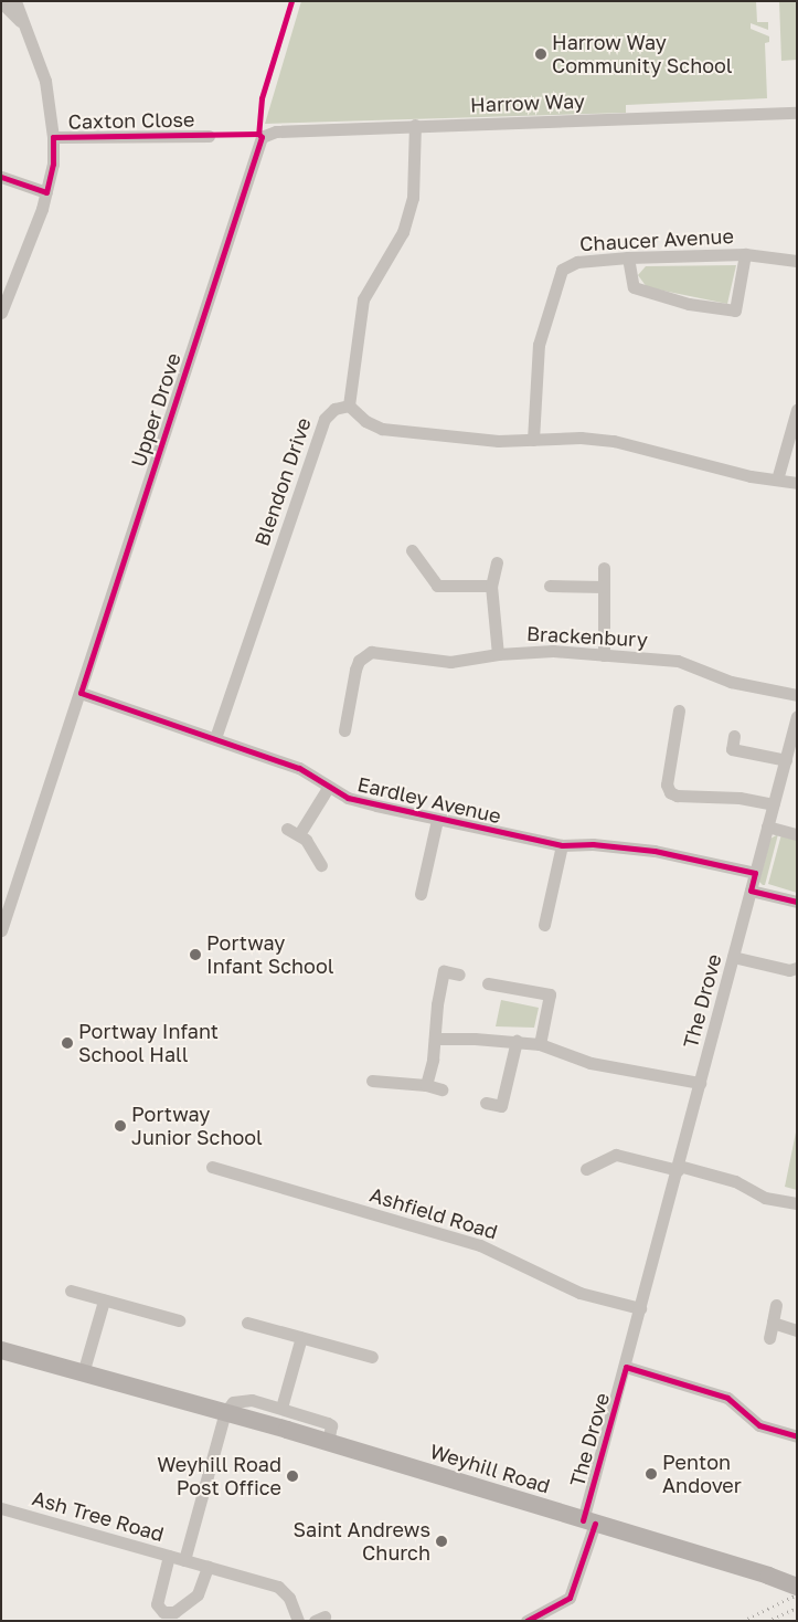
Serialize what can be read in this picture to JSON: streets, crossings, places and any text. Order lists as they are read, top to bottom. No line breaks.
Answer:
{"streets":{"main road":["Weyhill Road"],"street":["Harrow Way","Caxton Close","Chaucer Avenue","Upper Drove","Blendon Drive","Brackenbury","Eardley Avenue","The Drove","Ashfield Road","Ash Tree Road"]},"crossings":[["Harrow Way","Upper Drove"],["Upper Drove","Eardley Avenue"],["Blendon Drive","Eardley Avenue"],["Eardley Avenue","The Drove"],["The Drove","Ashfield Road"],["The Drove","Weyhill Road"]],"places":["Harrow Way Community School","Portway Infant School","Portway Infant School Hall","Portway Junior School","Penton Andover","Weyhill Road Post Office","Saint Andrews Church"]}
